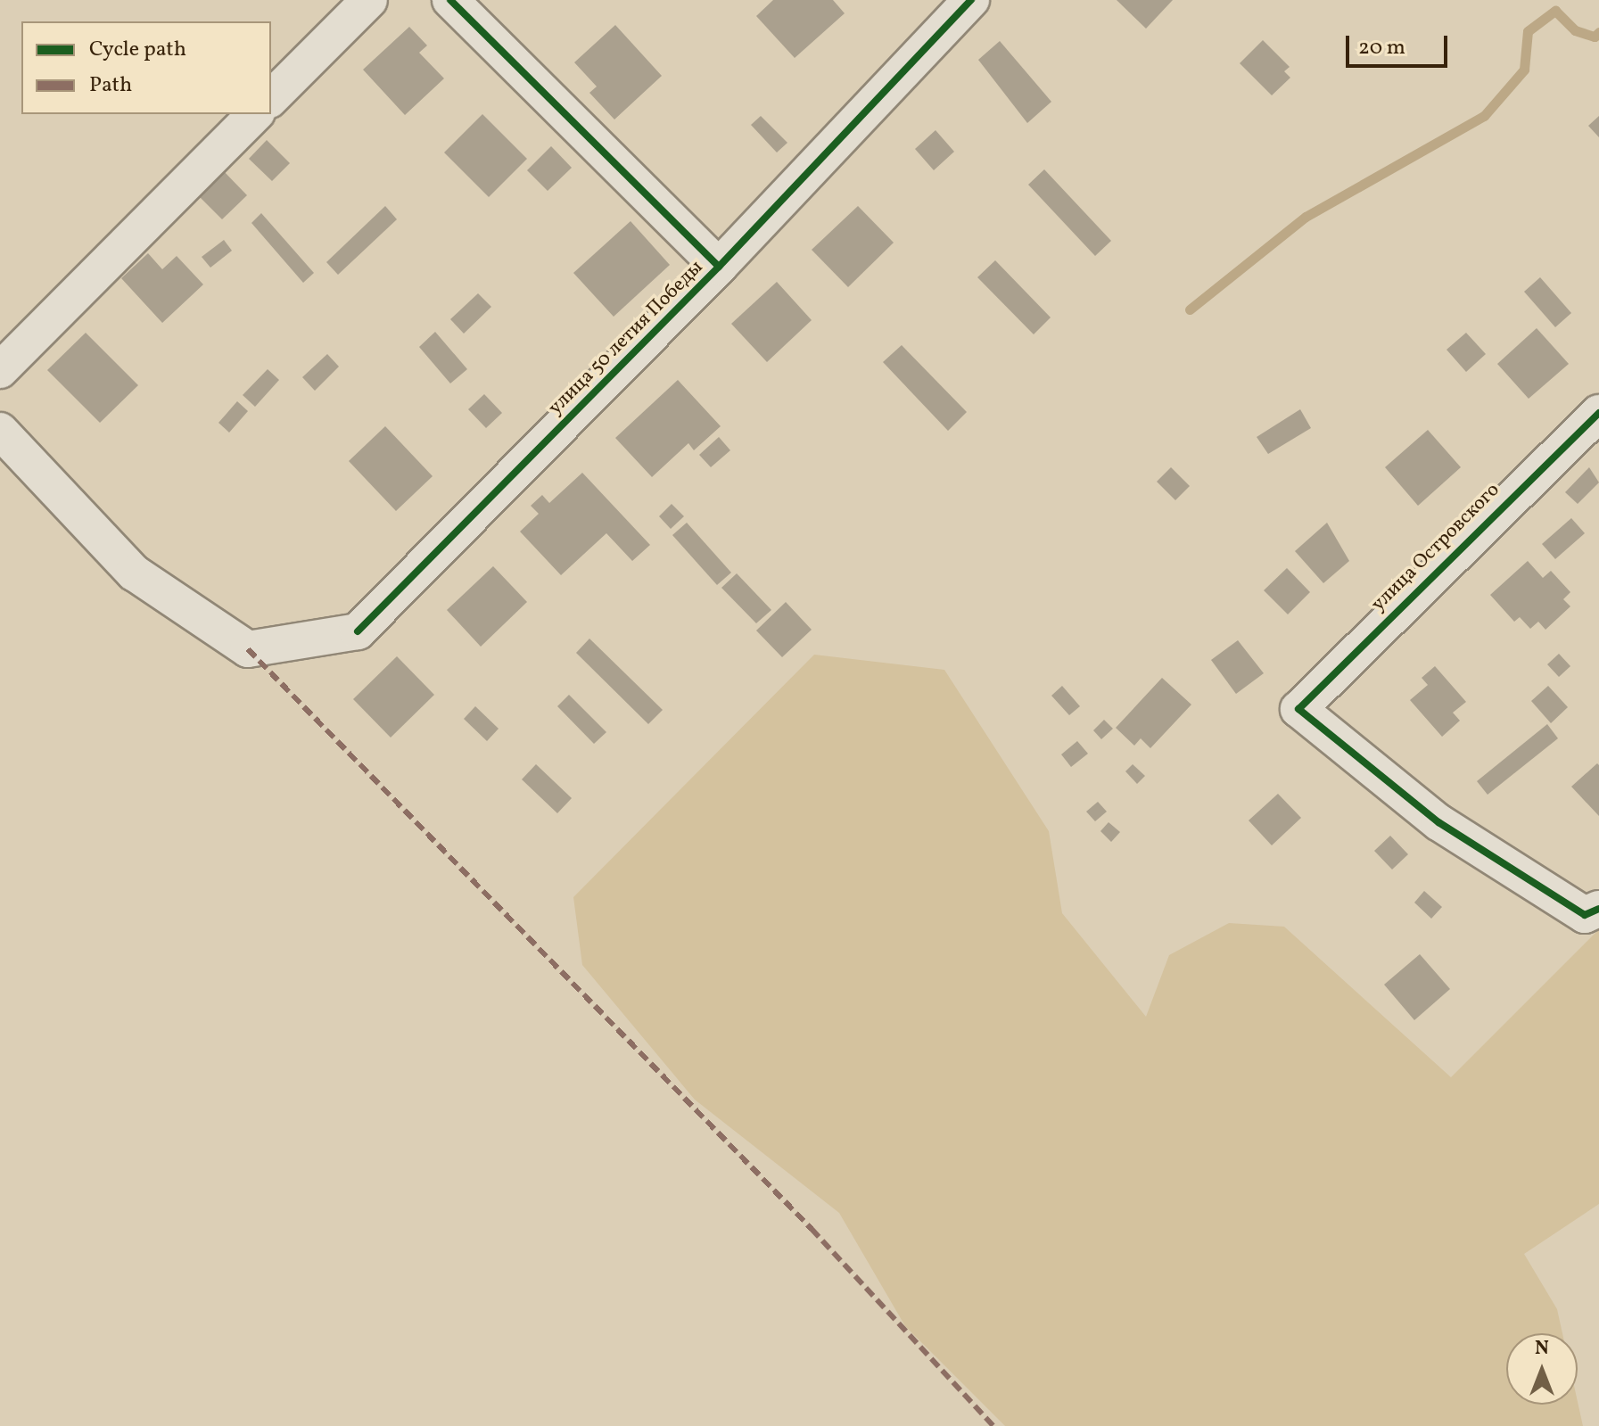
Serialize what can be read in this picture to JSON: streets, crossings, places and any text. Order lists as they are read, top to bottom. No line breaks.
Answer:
{"streets":{"street":["улица 50 летия Победы","улица Островского"]},"legend":["Cycle path","Path"],"scale_bar":"20 m","north":"top"}
